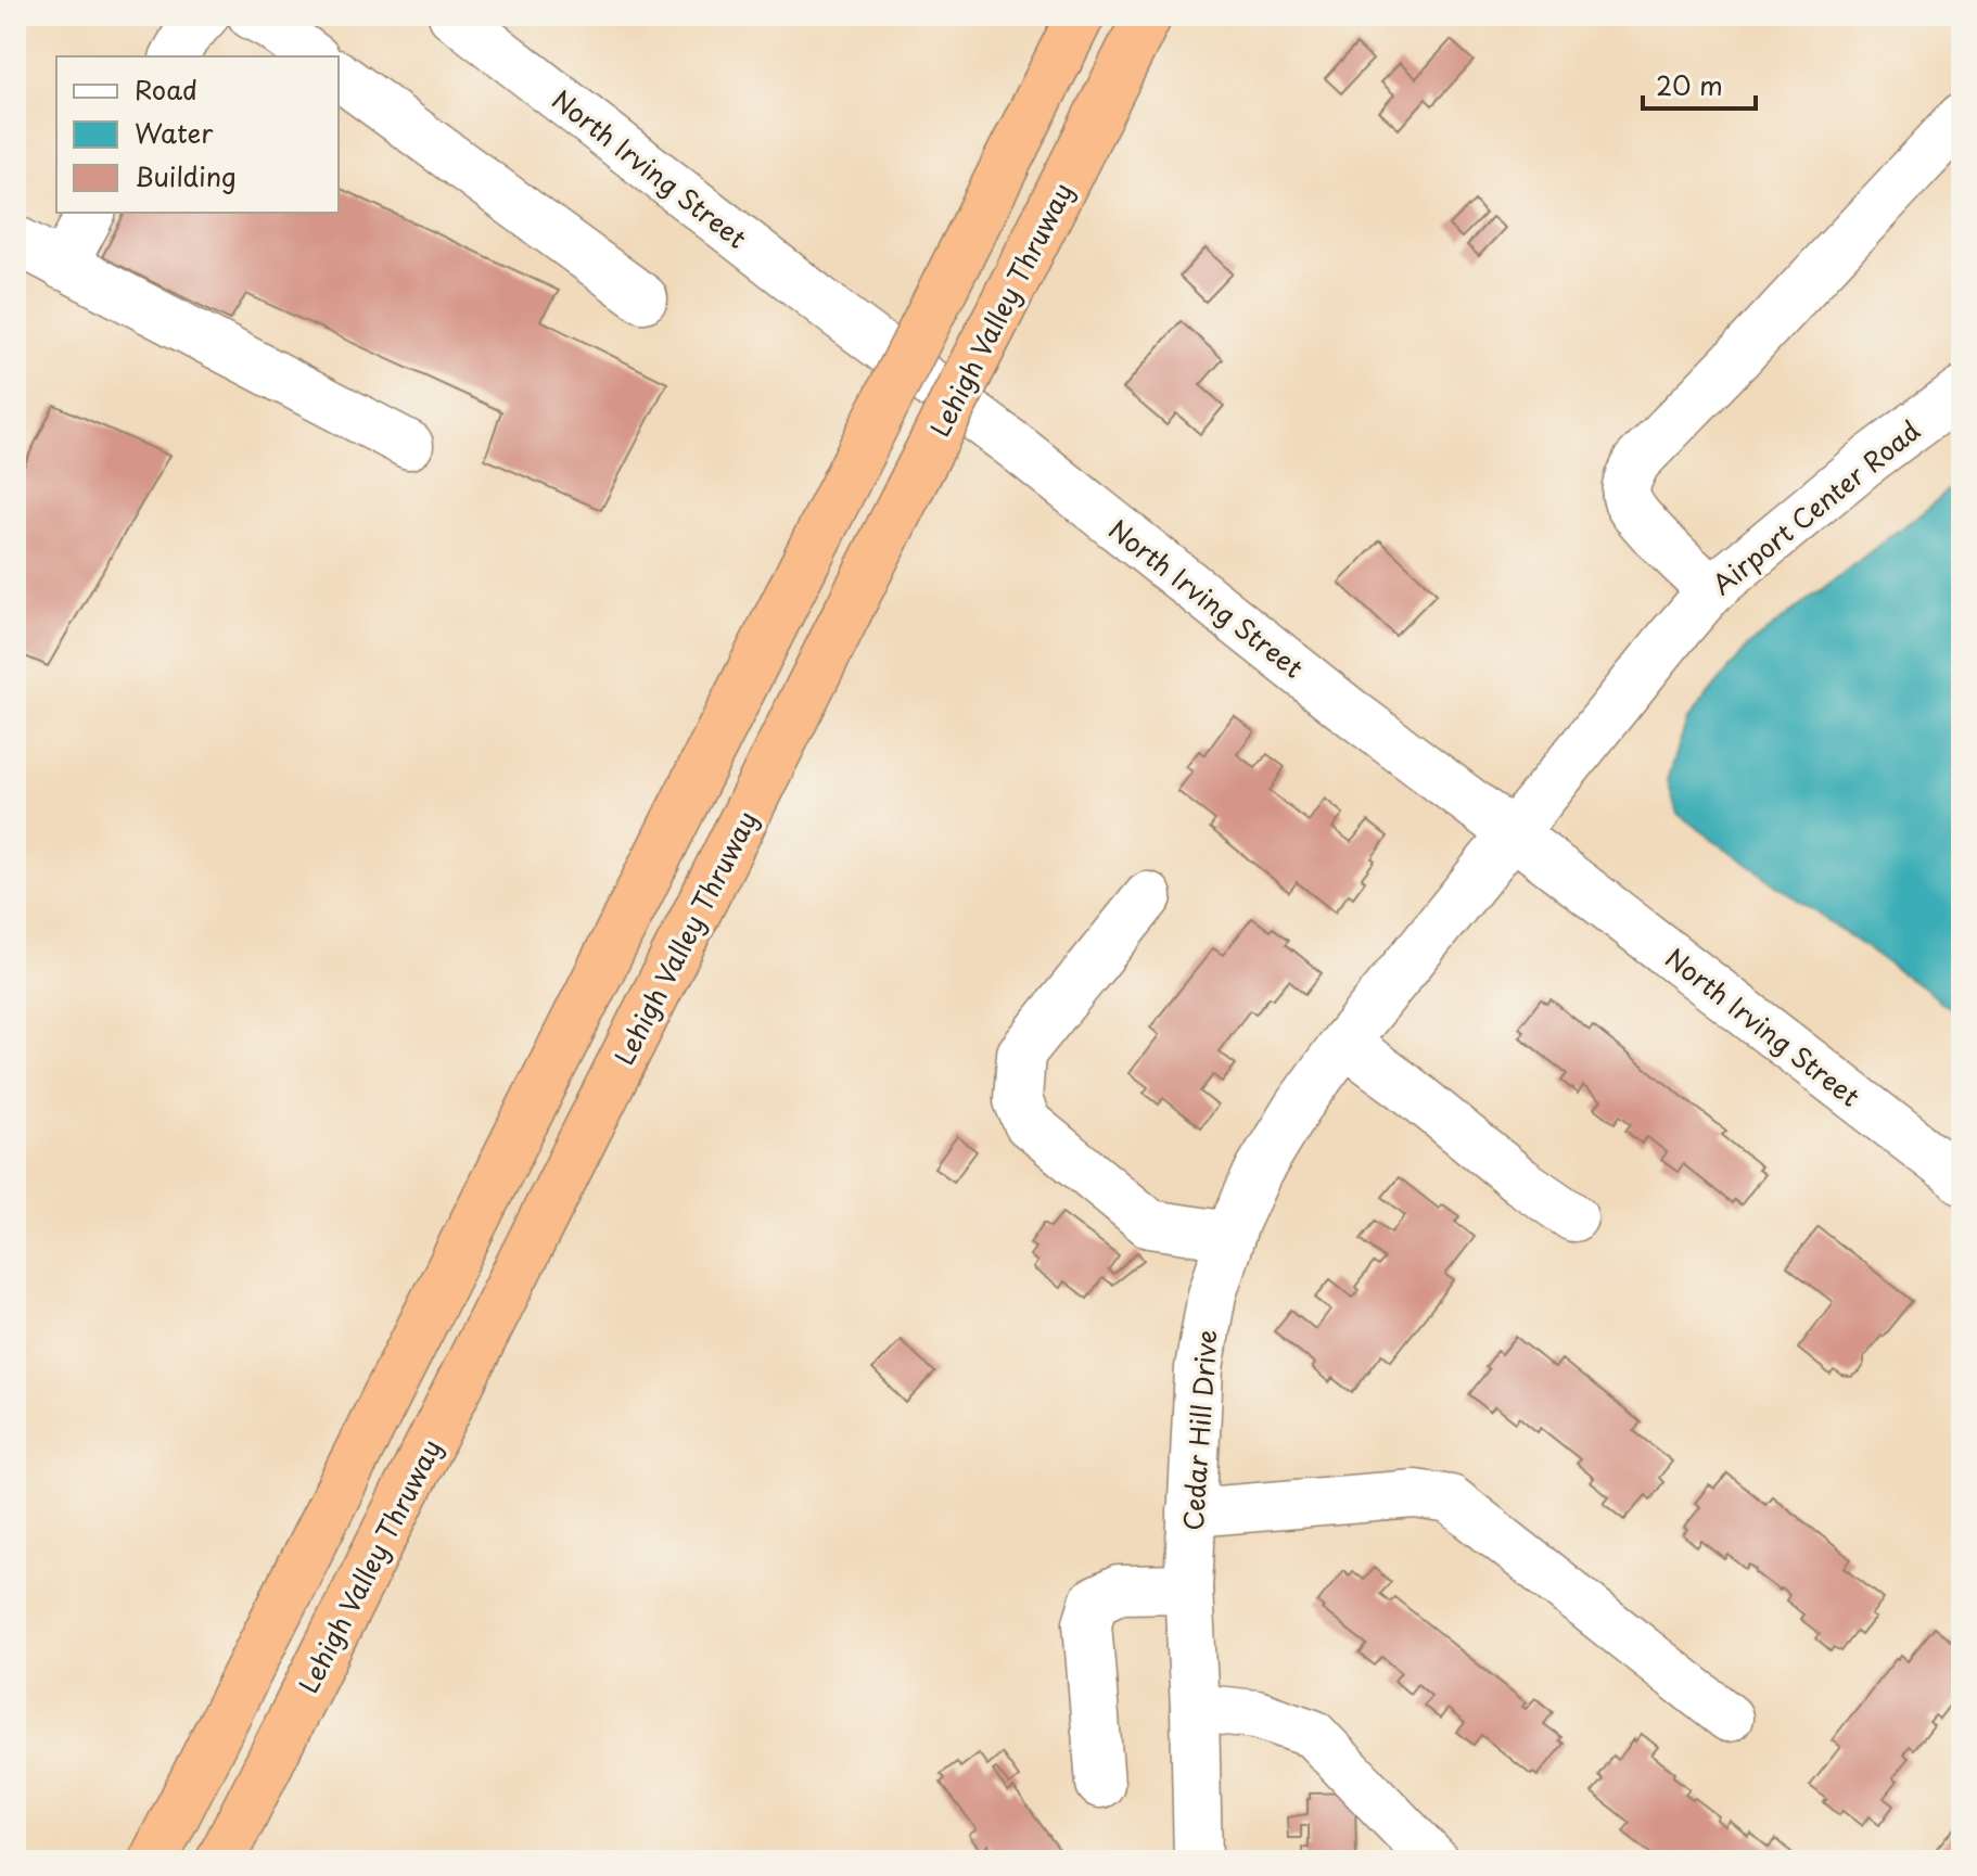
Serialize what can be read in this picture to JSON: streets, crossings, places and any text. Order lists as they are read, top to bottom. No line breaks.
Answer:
{"streets":{"highway":["Lehigh Valley Thruway"],"street":["North Irving Street","Airport Center Road","Cedar Hill Drive"]},"crossings":[["North Irving Street","Airport Center Road"],["North Irving Street","Cedar Hill Drive"],["Airport Center Road","Cedar Hill Drive"]],"legend":["Road","Water","Building"],"scale_bar":"20 m"}
